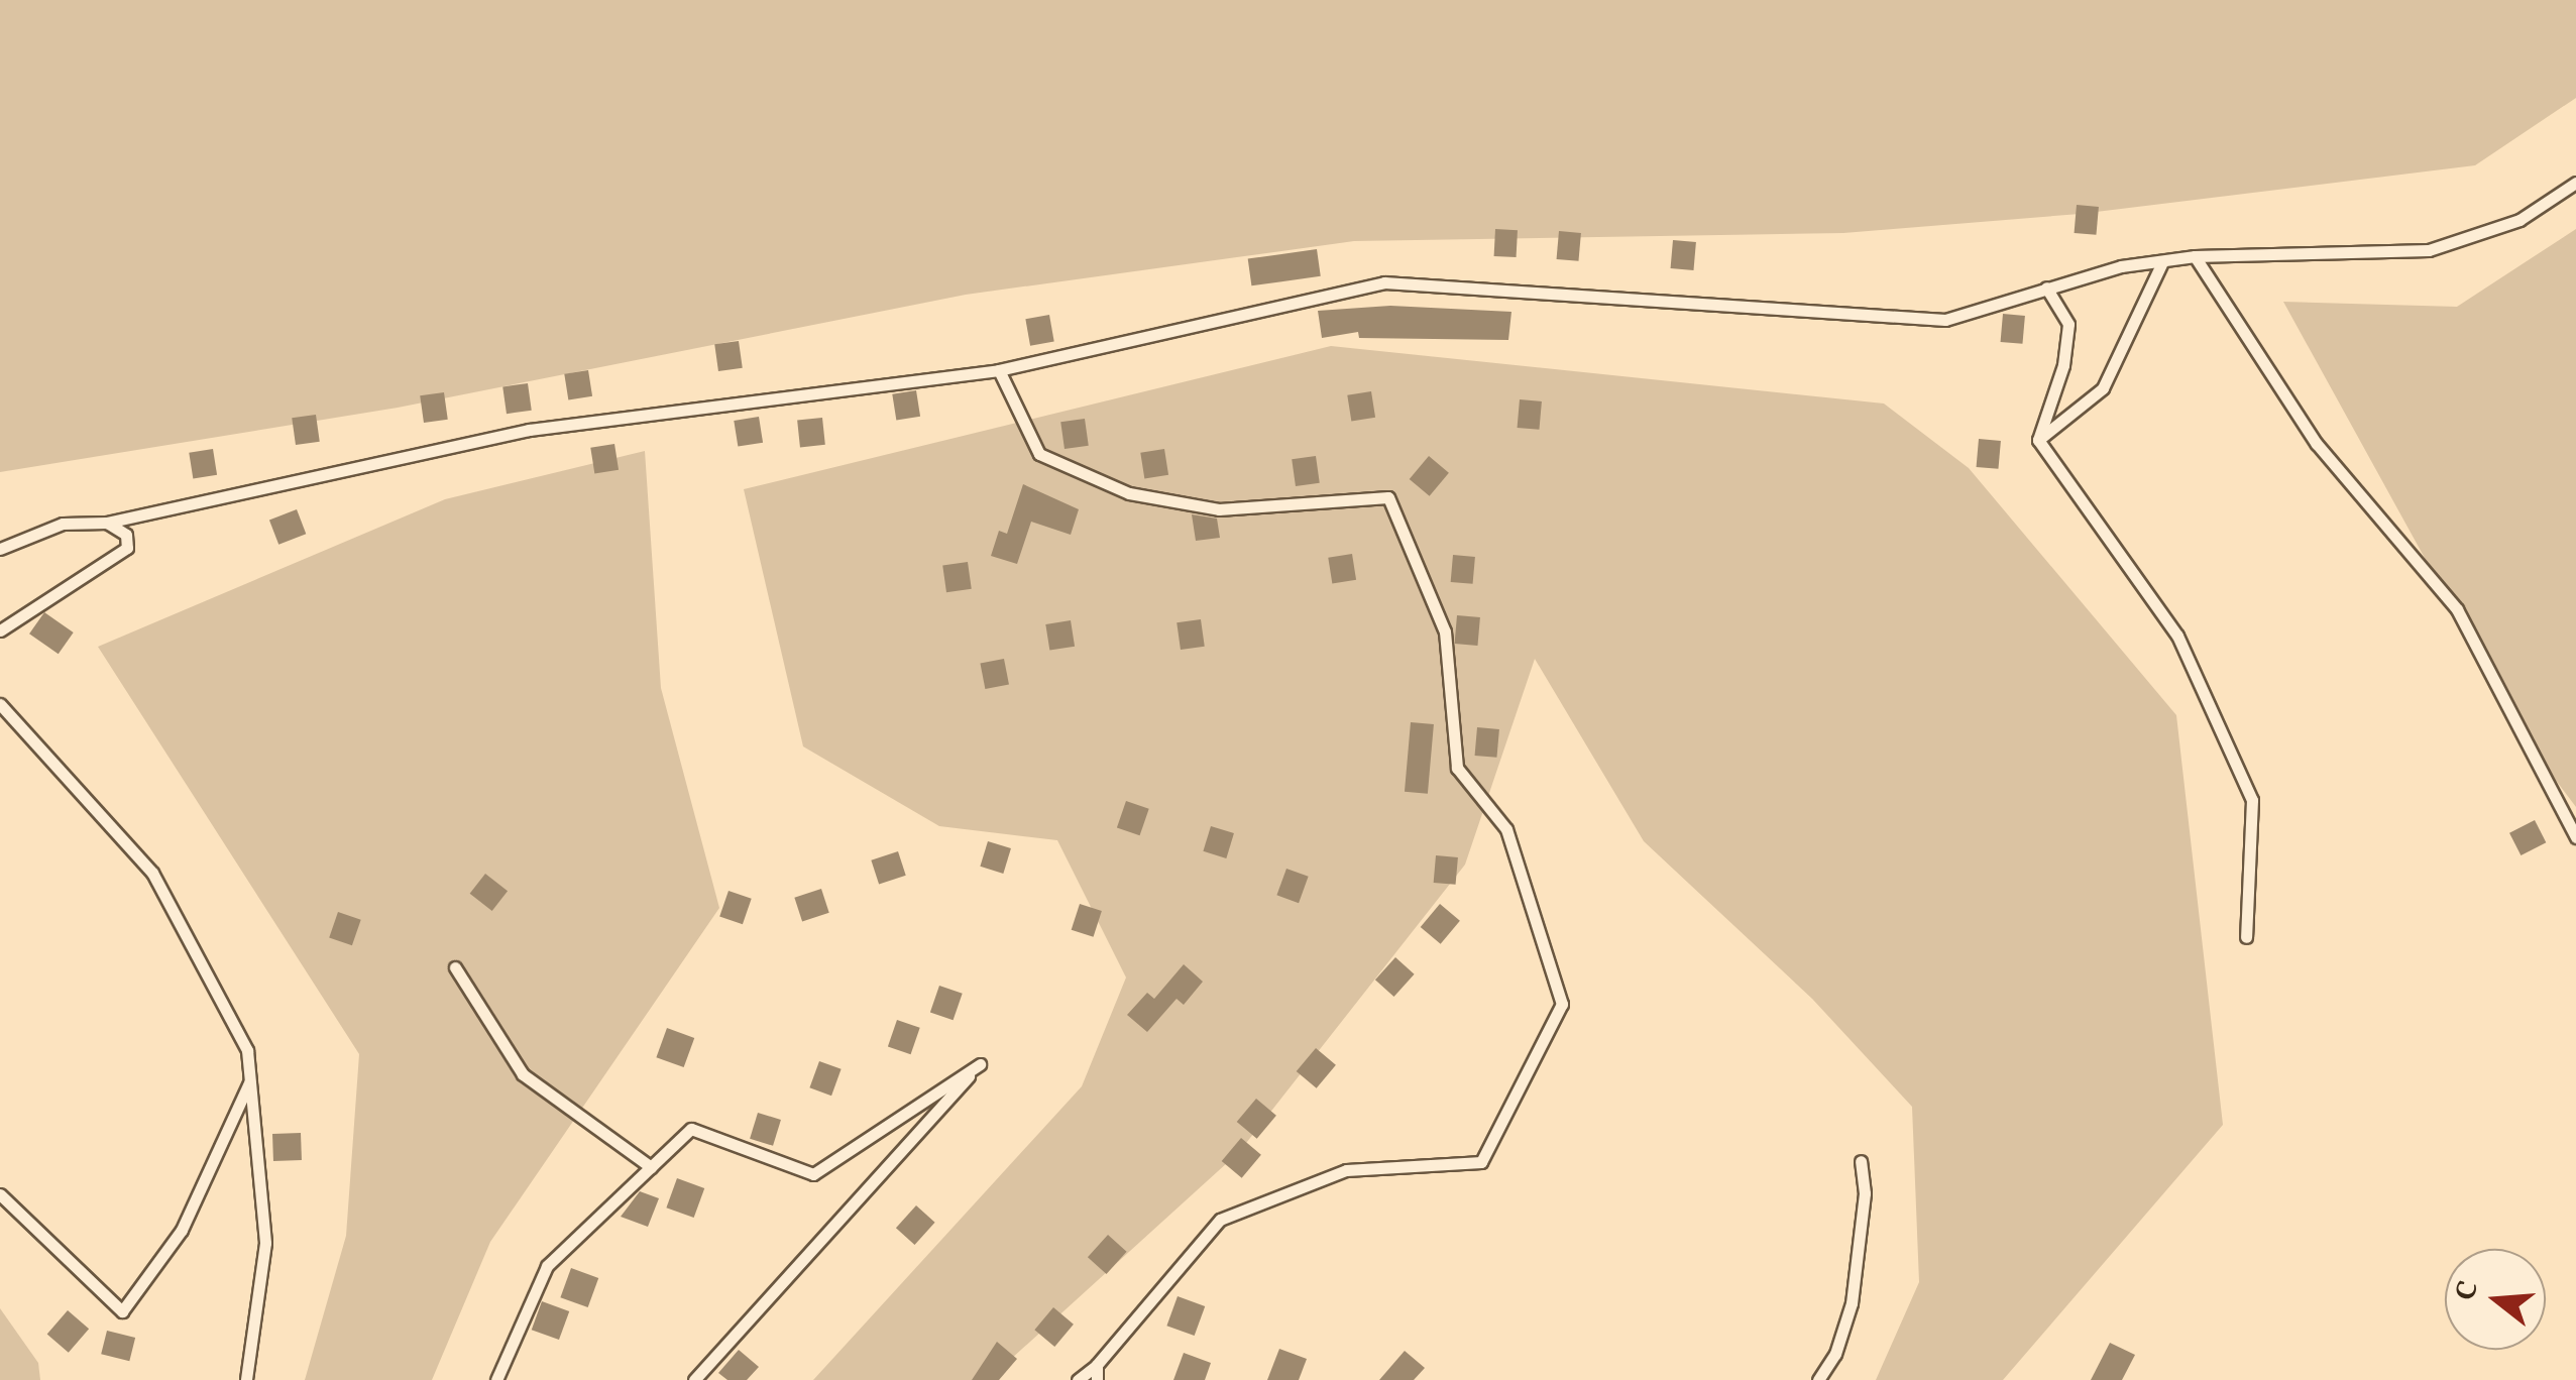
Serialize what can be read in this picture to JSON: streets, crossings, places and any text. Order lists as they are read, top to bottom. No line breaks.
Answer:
{"north":"left"}
